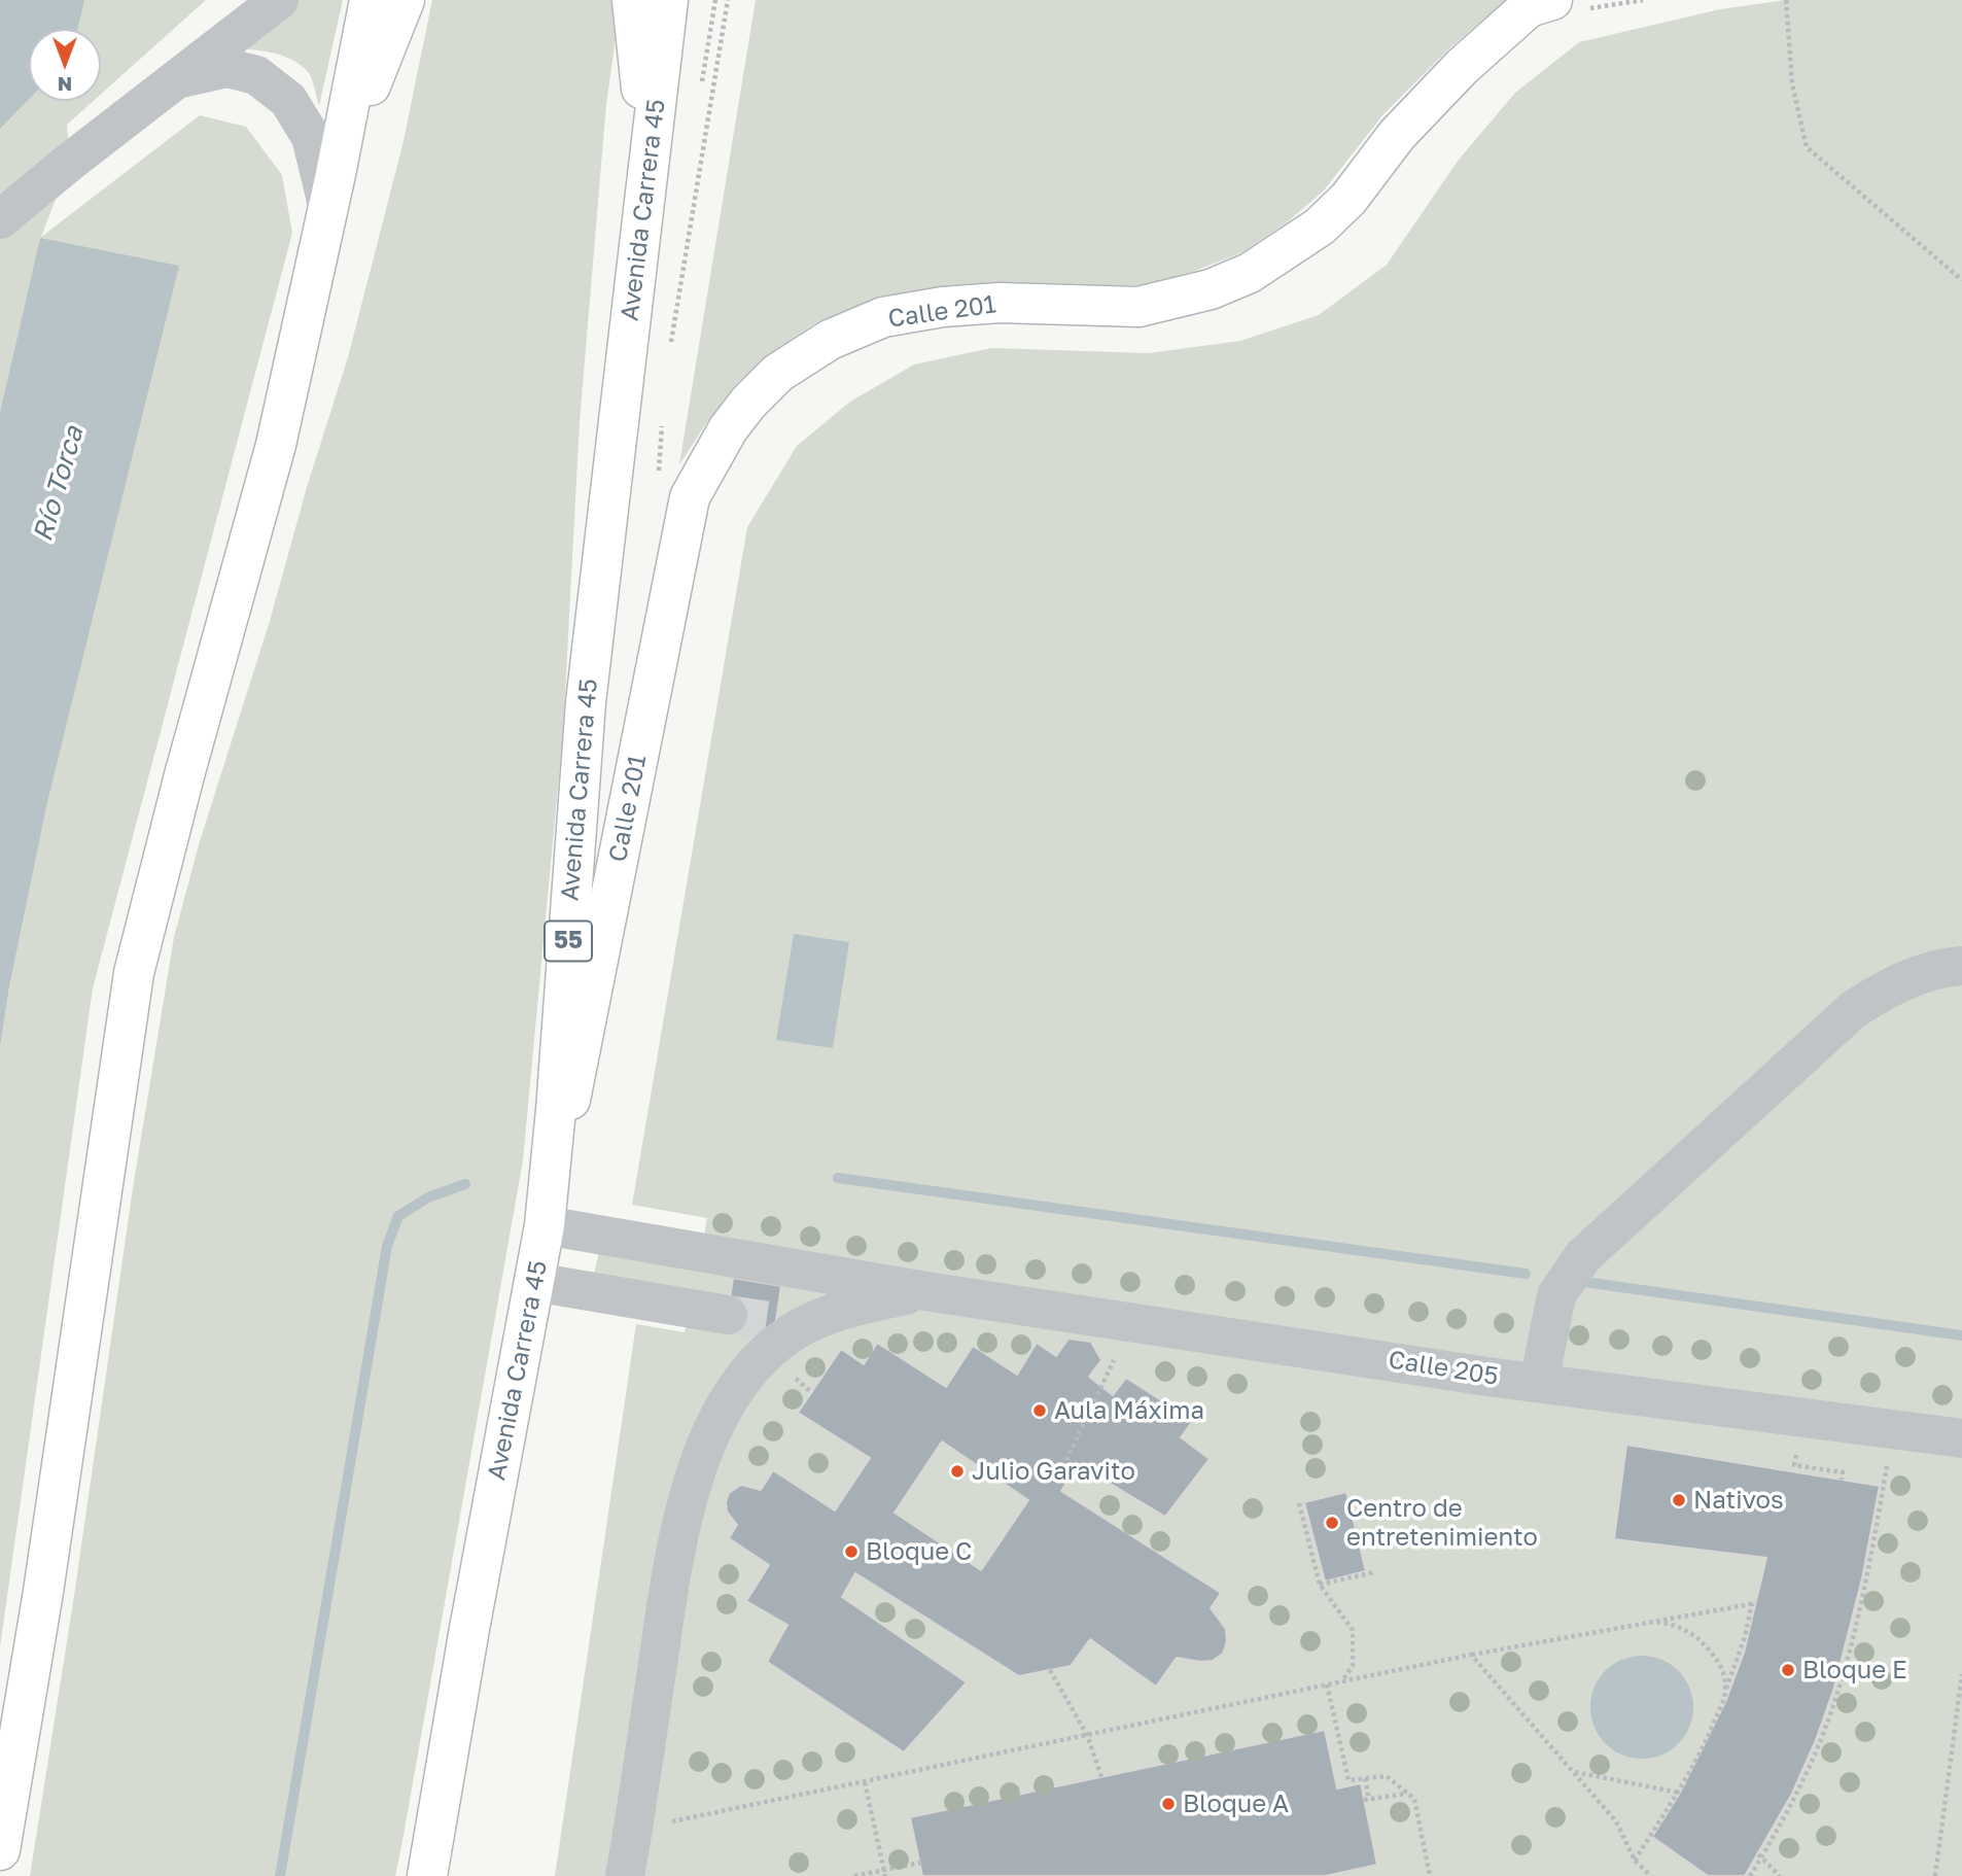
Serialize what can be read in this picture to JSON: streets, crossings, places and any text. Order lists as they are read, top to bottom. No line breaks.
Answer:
{"streets":{"main road":["Avenida Carrera 45","Calle 201","55"],"lane":["Calle 205"]},"crossings":[["Avenida Carrera 45","Calle 201"],["Avenida Carrera 45","Calle 205"],["Calle 201","Calle 205"]],"water":["Río Torca"],"places":["Aula Máxima","Julio Garavito","Nativos","Centro de entretenimiento","Bloque C","Bloque E","Bloque A"],"north":"bottom"}
